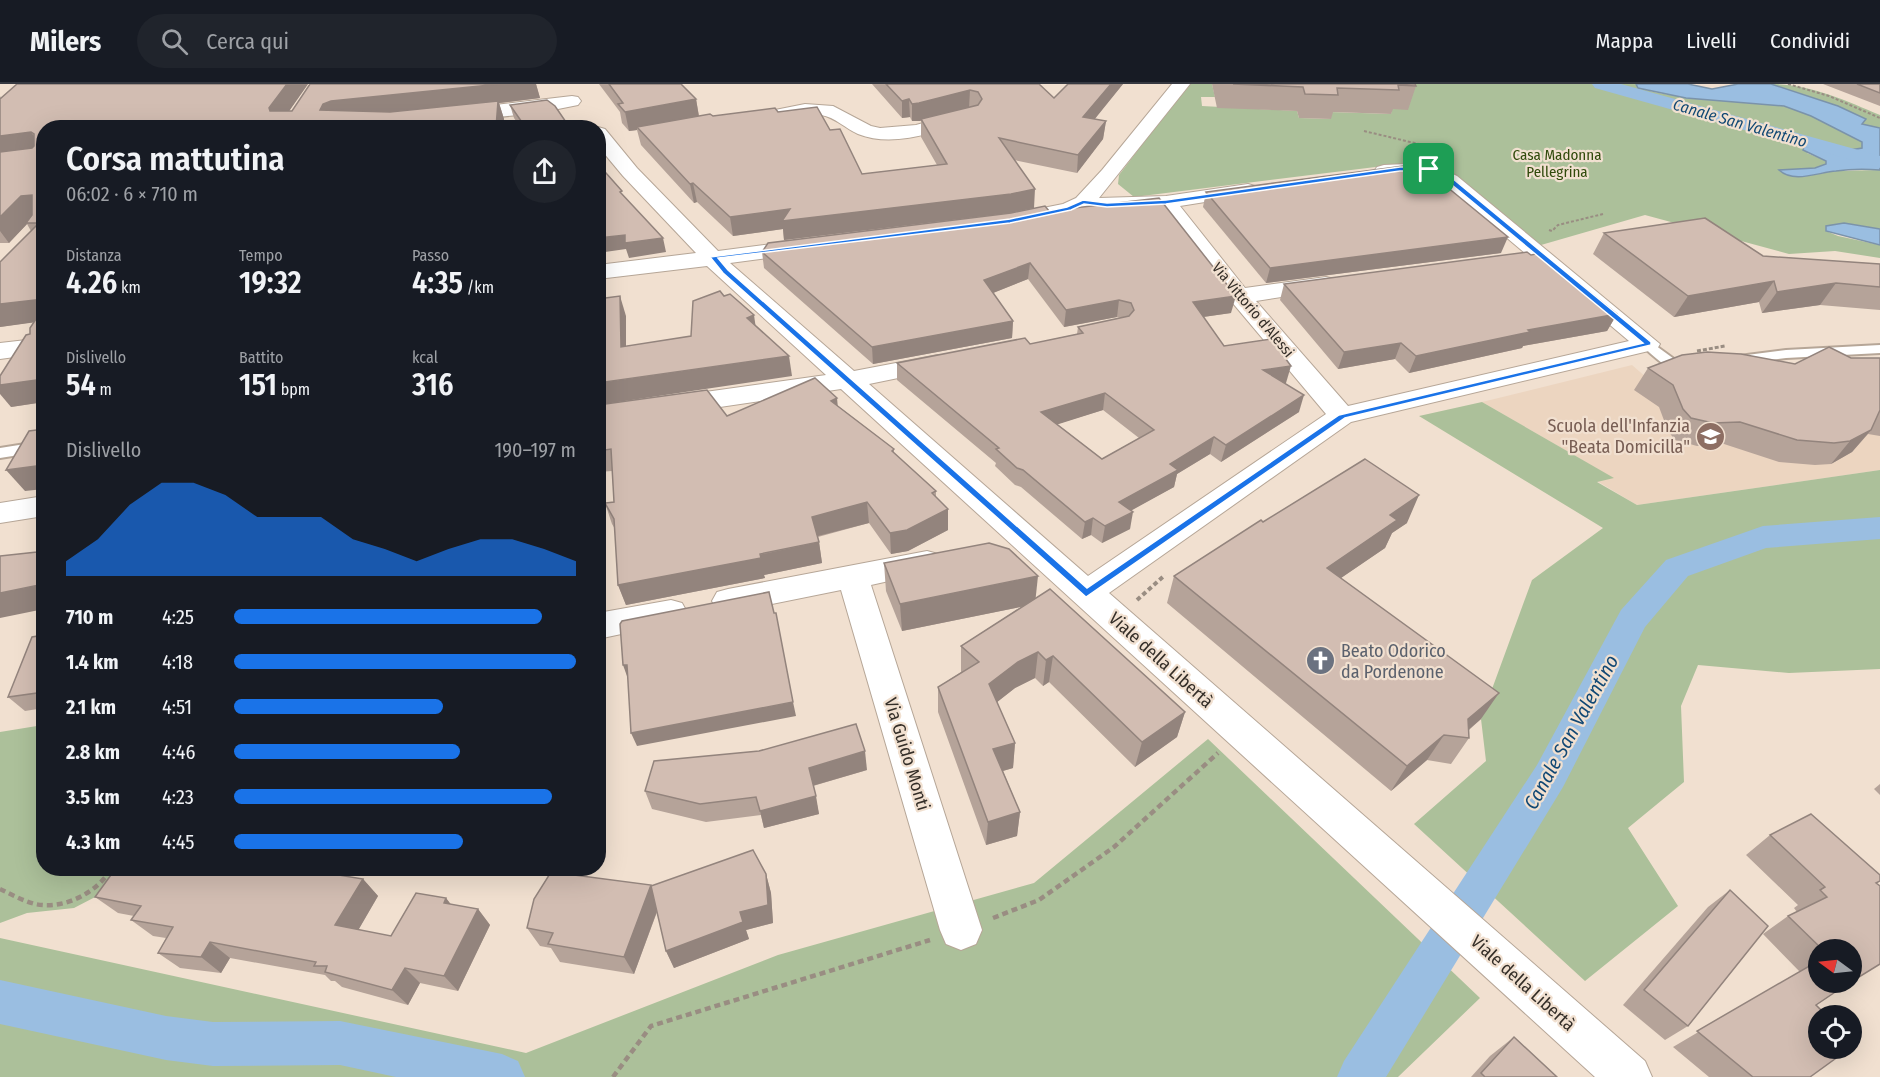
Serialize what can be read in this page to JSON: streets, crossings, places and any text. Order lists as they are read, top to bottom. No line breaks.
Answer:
{"streets":{"street":["Via Vittorio d'Alessi","Viale della Libertà","Via Guido Monti"]},"water":["Canale San Valentino"],"parks":["Casa Madonna Pellegrina"],"places":{"school or university":["Scuola dell'Infanzia \"Beata Domicilla\""],"church":["Beato Odorico da Pordenone"]},"north":"left","page":{"header":"Milers","search":"Cerca qui","nav":["Mappa","Livelli","Condividi"],"heading":["Corsa mattutina","06:02 · 6 × 710 m"],"stats":[["Distanza","4.26 km"],["Tempo","19:32"],["Passo","4:35 /km"],["Dislivello","54 m"],["Battito","151 bpm"],["kcal","316"]],"chart":["Dislivello","190–197 m"],"list":[{"name":"710 m","note":"4:25"},{"name":"1.4 km","note":"4:18"},{"name":"2.1 km","note":"4:51"},{"name":"2.8 km","note":"4:46"},{"name":"3.5 km","note":"4:23"},{"name":"4.3 km","note":"4:45"}]}}
